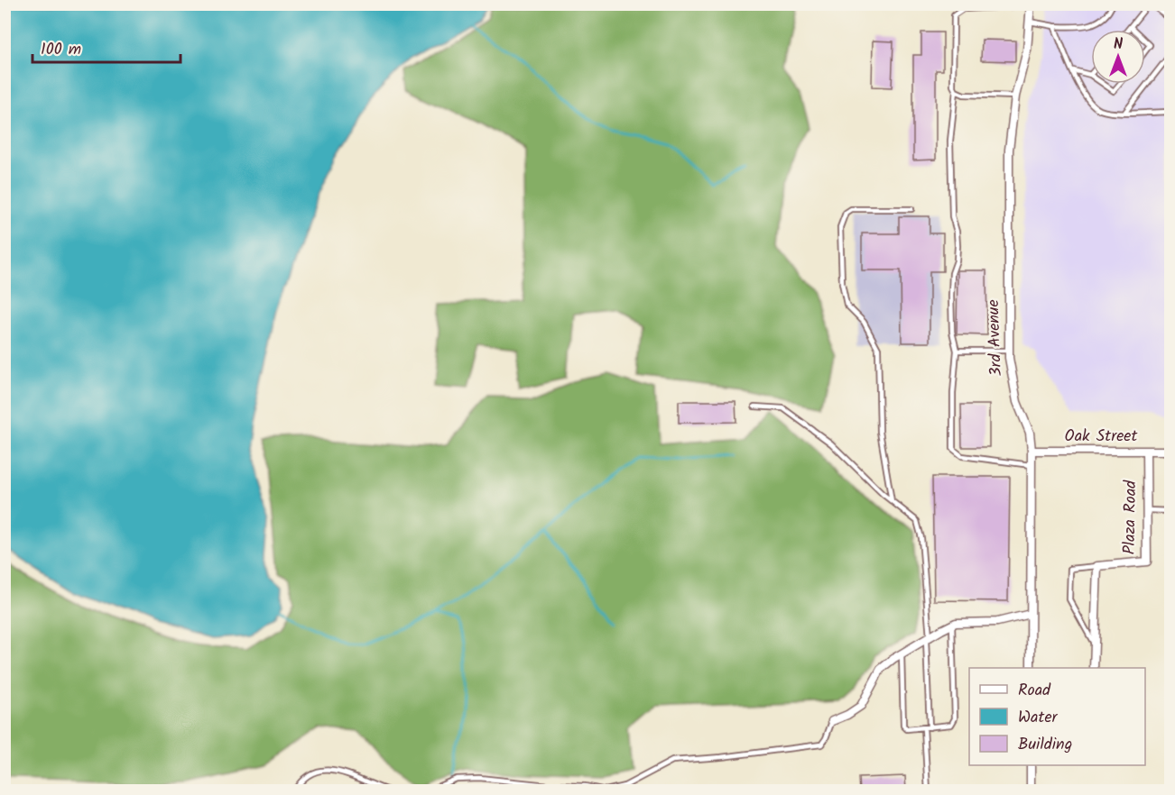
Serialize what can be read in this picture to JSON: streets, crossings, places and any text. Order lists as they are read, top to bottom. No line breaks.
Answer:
{"streets":{"street":["3rd Avenue","Oak Street","Plaza Road"]},"crossings":[["3rd Avenue","Oak Street"],["Oak Street","Plaza Road"]],"legend":["Road","Water","Building"],"scale_bar":"100 m","north":"top"}
